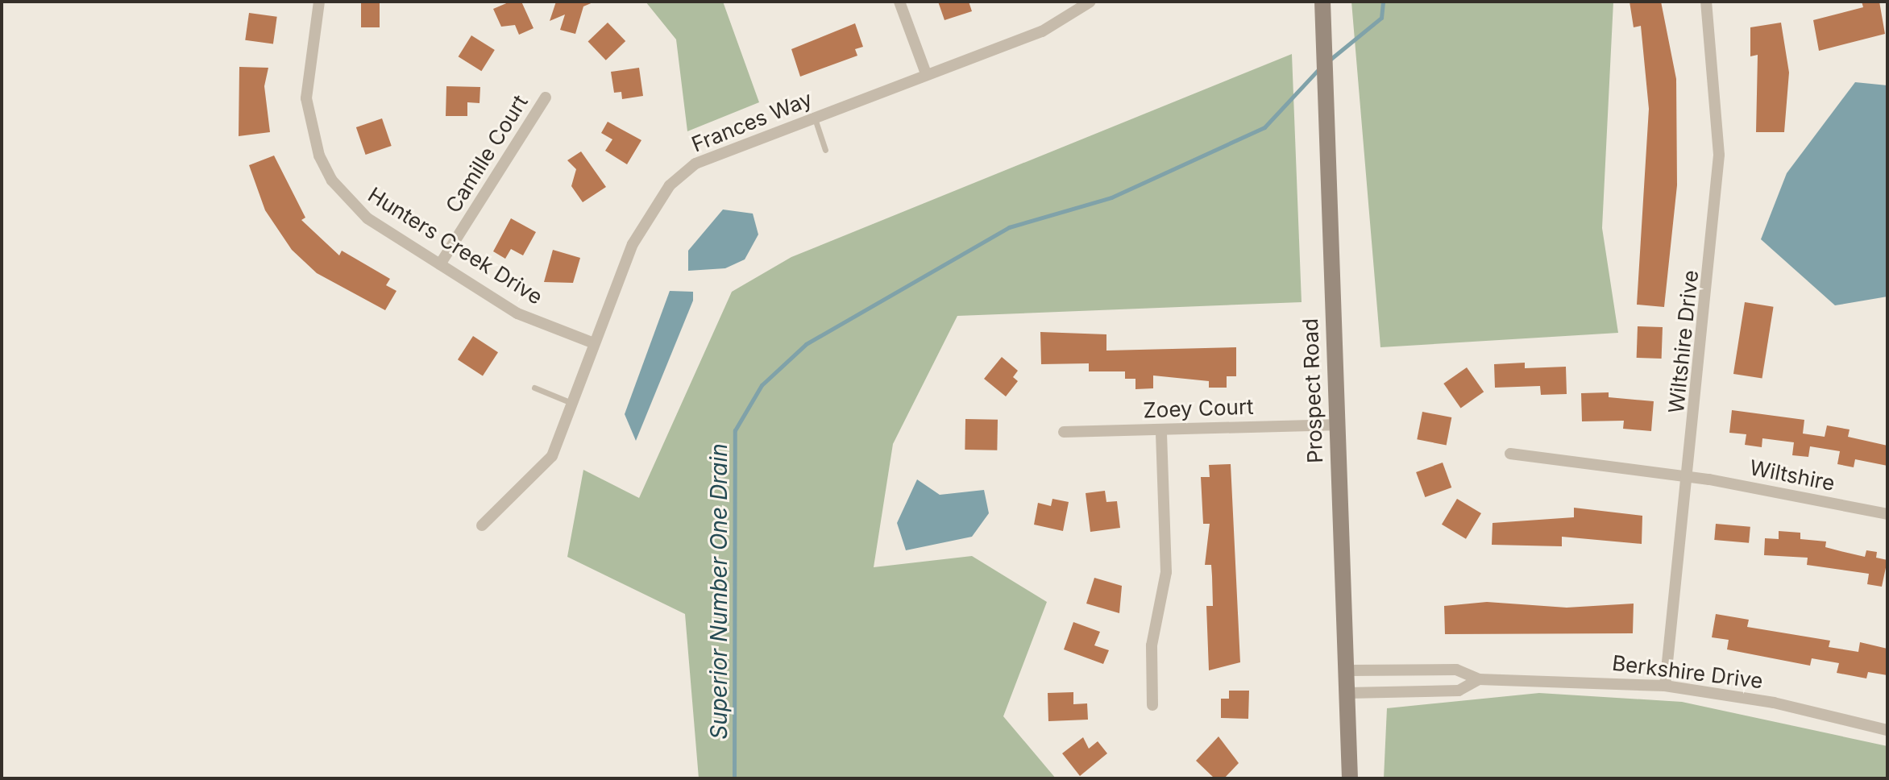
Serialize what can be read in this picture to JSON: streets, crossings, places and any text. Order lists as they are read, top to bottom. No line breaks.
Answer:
{"streets":{"main road":["Prospect Road"],"street":["Frances Way","Camille Court","Hunters Creek Drive","Wiltshire Drive","Zoey Court","Wiltshire","Berkshire Drive"]},"crossings":[["Frances Way","Hunters Creek Drive"],["Camille Court","Hunters Creek Drive"],["Wiltshire Drive","Wiltshire"],["Wiltshire Drive","Berkshire Drive"],["Prospect Road","Zoey Court"],["Prospect Road","Berkshire Drive"]],"water":["Superior Number One Drain"]}
